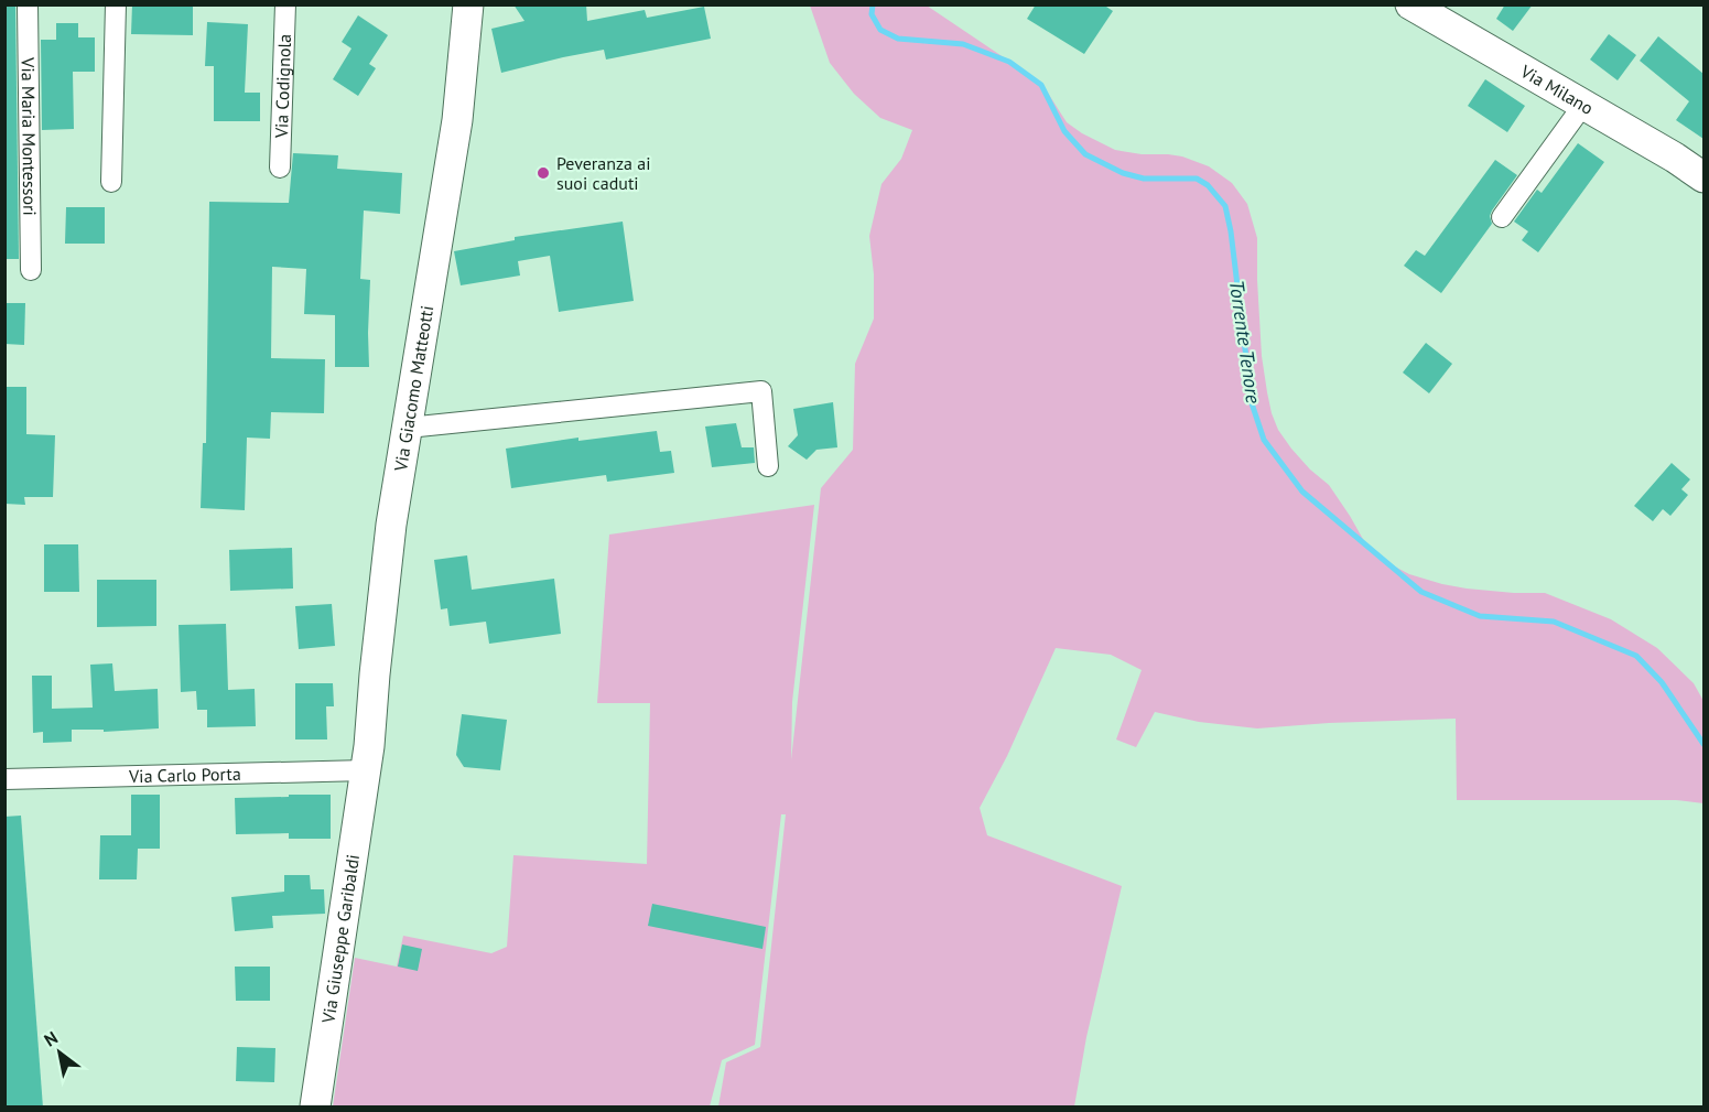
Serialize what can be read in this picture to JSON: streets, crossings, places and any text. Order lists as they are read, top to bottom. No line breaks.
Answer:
{"streets":{"street":["Via Codignola","Via Milano","Via Maria Montessori","Via Giacomo Matteotti","Via Carlo Porta","Via Giuseppe Garibaldi"]},"crossings":[["Via Giacomo Matteotti","Via Carlo Porta"],["Via Giacomo Matteotti","Via Giuseppe Garibaldi"],["Via Carlo Porta","Via Giuseppe Garibaldi"]],"water":["Torrente Tenore"],"places":["Peveranza ai suoi caduti"],"north":"top left"}
